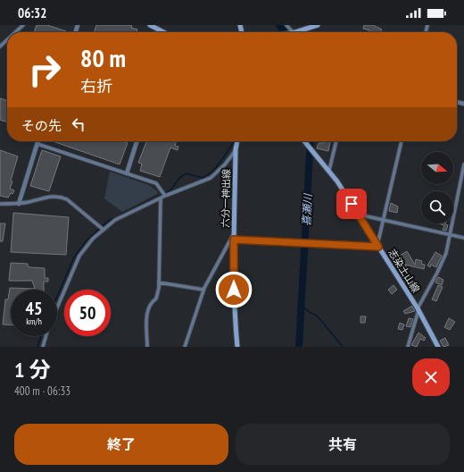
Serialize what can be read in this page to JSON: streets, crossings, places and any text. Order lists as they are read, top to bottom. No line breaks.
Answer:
{"streets":{"main road":["六分一神出線","志染土山線"]},"water":["喜瀬川"],"north":"right","page":{"status":"06:32","turn":["80 m","右折"],"then":"その先","speed":"45 km/h","limit":"50","heading":["1 分","400 m · 06:33"],"buttons":["終了","共有"]}}
